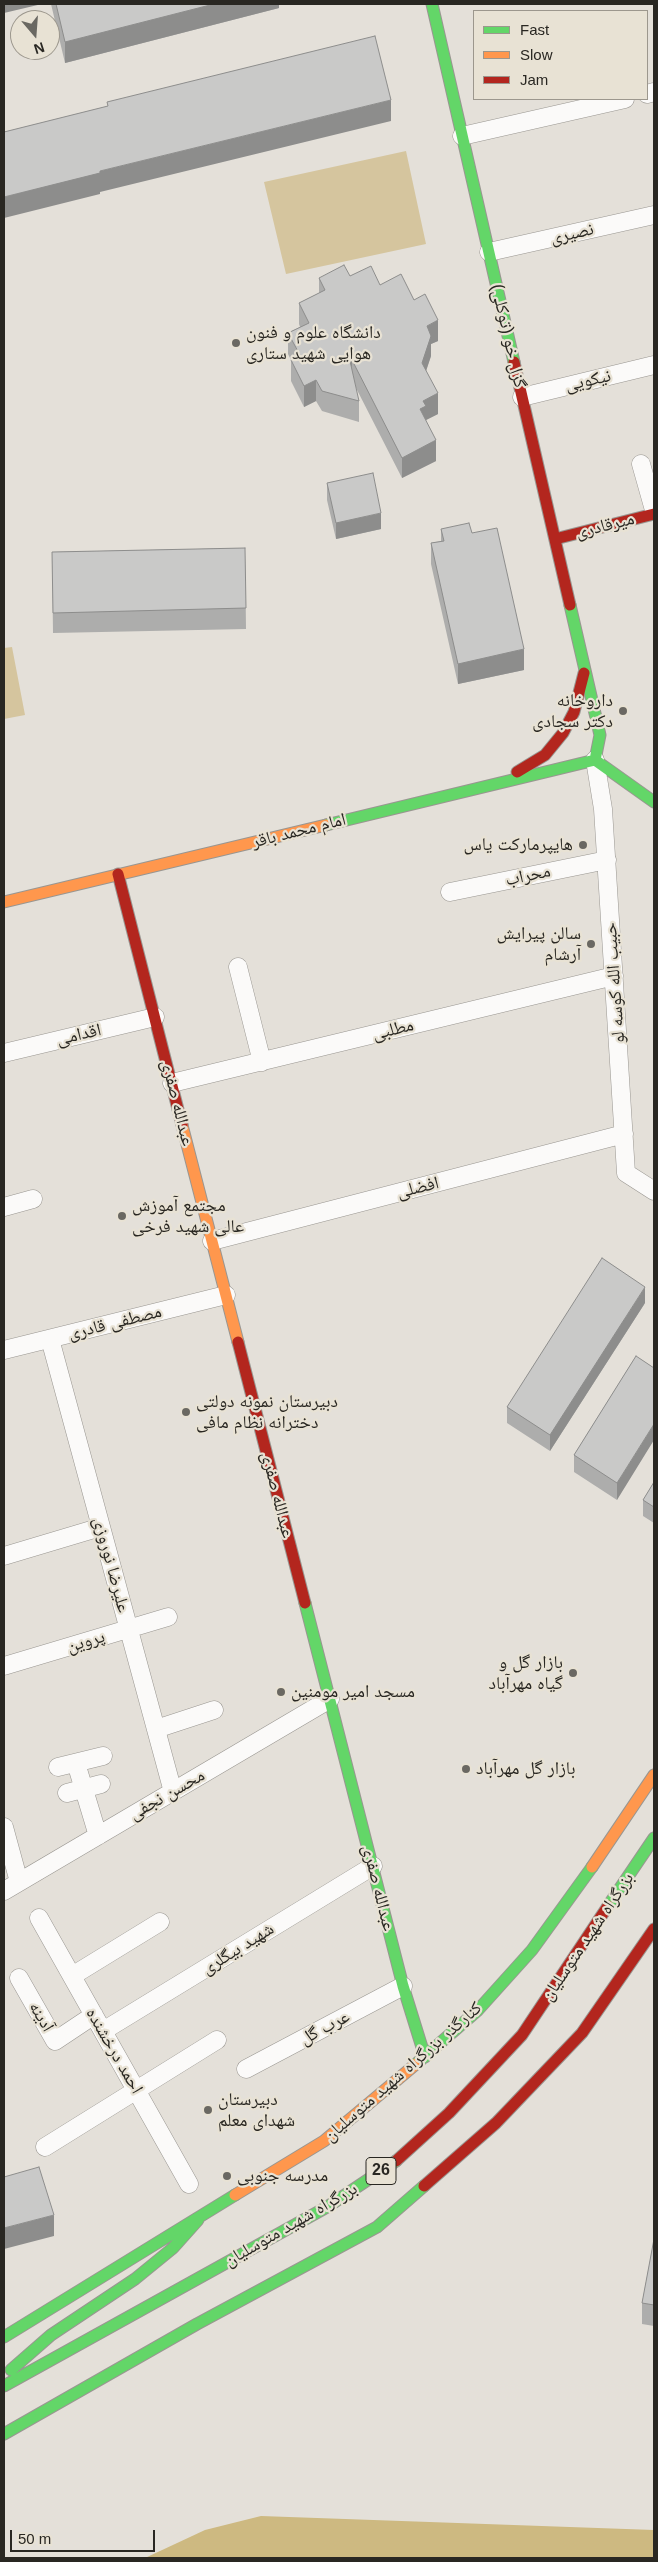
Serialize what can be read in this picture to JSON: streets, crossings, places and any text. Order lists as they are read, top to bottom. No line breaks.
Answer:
{"streets":{"main road":["گزل خو (توکلی)","میرقادری","امام محمد باقر","عبدالله صفری","بزرگراه شهید متوسلیان","کنارگذر بزرگراه شهید متوسلیان","26"],"street":["نصیری","نیکویی","محراب","حبیب الله کوسه لو","مطلبی","اقدامی","افضلی","مصطفی قادری","علیرضا نوروزی","پروین","محسن نجفی","شهید بیگلری","آدینه","عرب گل","احمد درخشنده"]},"crossings":[["نصیری","گزل خو (توکلی)"],["گزل خو (توکلی)","نیکویی"],["گزل خو (توکلی)","میرقادری"],["گزل خو (توکلی)","امام محمد باقر"],["گزل خو (توکلی)","حبیب الله کوسه لو"],["امام محمد باقر","حبیب الله کوسه لو"],["امام محمد باقر","عبدالله صفری"],["محراب","حبیب الله کوسه لو"],["حبیب الله کوسه لو","مطلبی"],["حبیب الله کوسه لو","افضلی"],["مطلبی","عبدالله صفری"],["اقدامی","عبدالله صفری"],["عبدالله صفری","افضلی"],["عبدالله صفری","مصطفی قادری"],["عبدالله صفری","محسن نجفی"],["عبدالله صفری","شهید بیگلری"],["عبدالله صفری","عرب گل"],["عبدالله صفری","کنارگذر بزرگراه شهید متوسلیان"],["مصطفی قادری","علیرضا نوروزی"],["علیرضا نوروزی","پروین"],["علیرضا نوروزی","محسن نجفی"],["شهید بیگلری","احمد درخشنده"],["آدینه","احمد درخشنده"]],"places":["دانشگاه علوم و فنون هوایی شهید ستاری","داروخانه دکتر سجادی","هایپرمارکت یاس","سالن پیرایش آرشام","مجتمع آموزش عالی شهید فرخی","دبیرستان نمونه دولتی دخترانه نظام مافی","بازار گل و گیاه مهرآباد","مسجد امیر مومنین","بازار گل مهرآباد","دبیرستان شهدای معلم","مدرسه جنوبی"],"legend":["Fast","Slow","Jam"],"scale_bar":"50 m","north":"bottom"}
